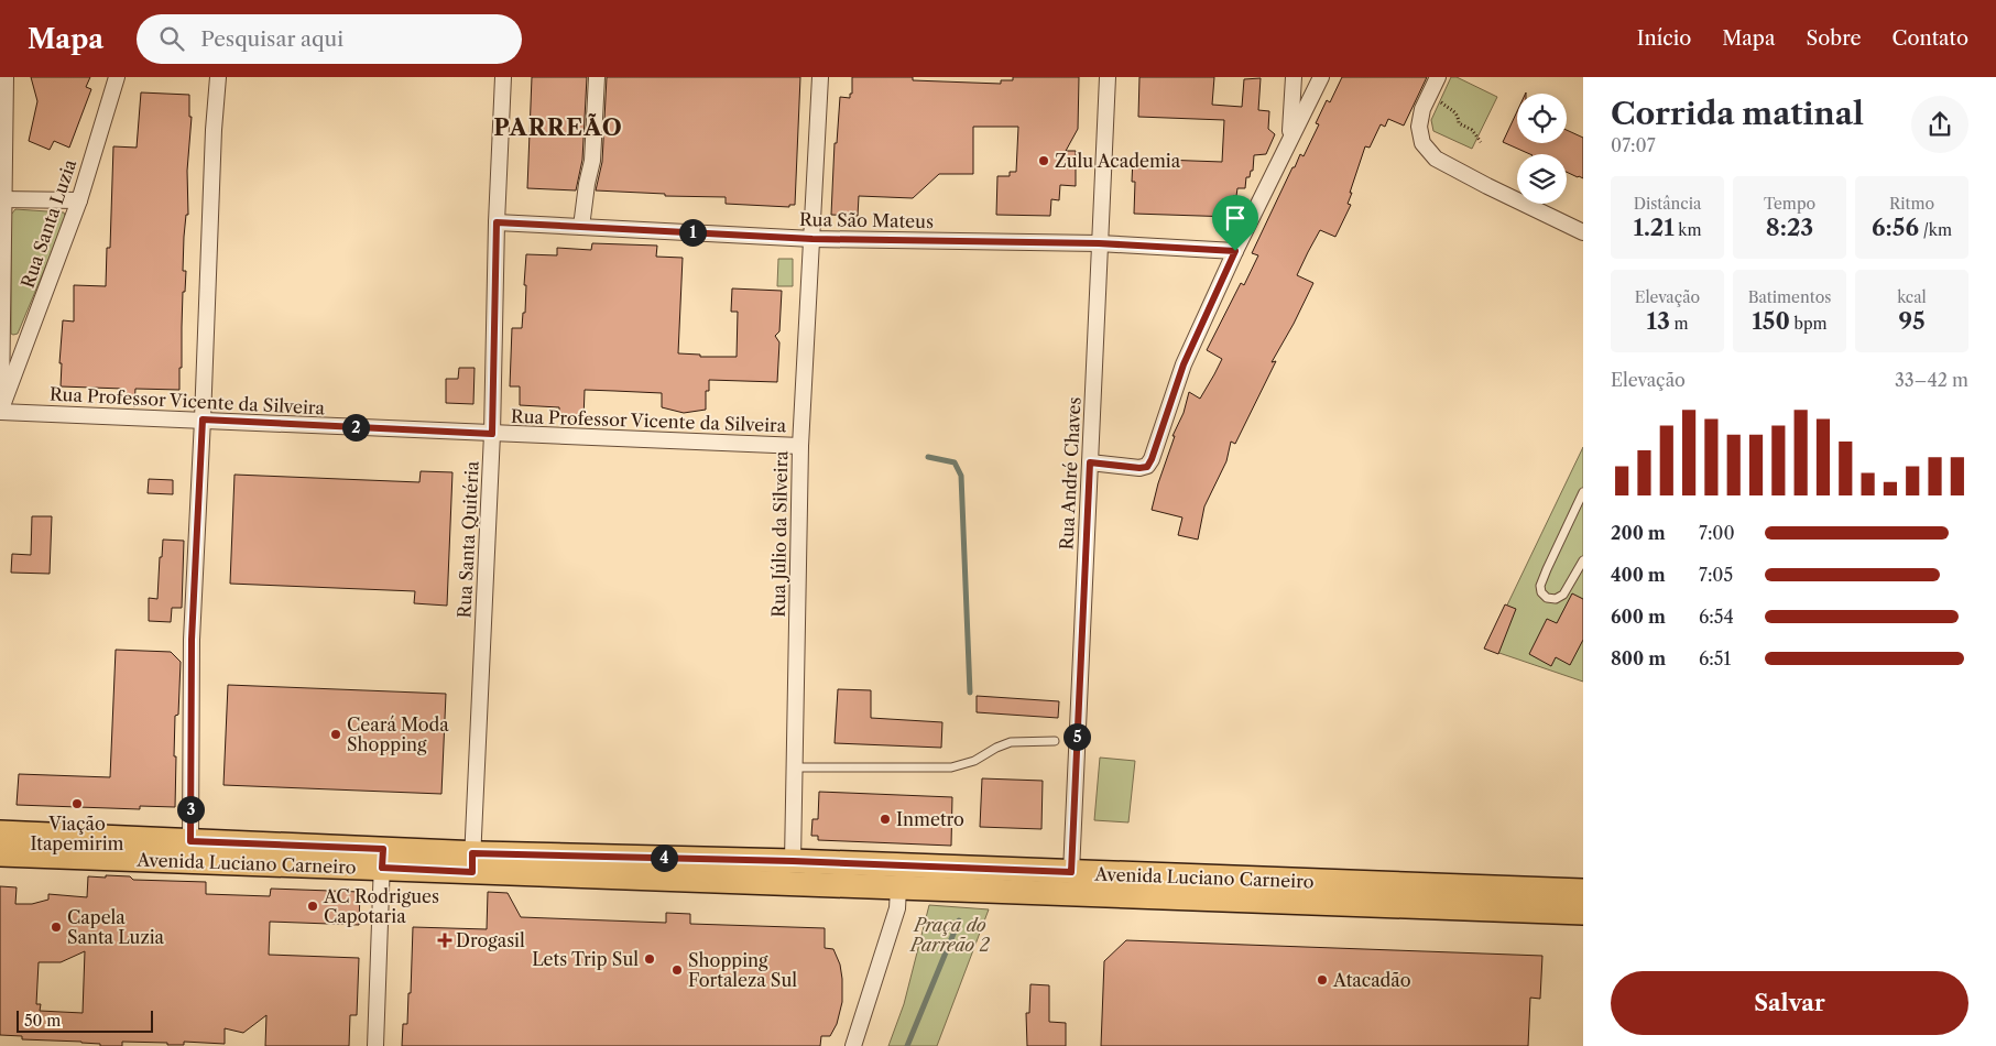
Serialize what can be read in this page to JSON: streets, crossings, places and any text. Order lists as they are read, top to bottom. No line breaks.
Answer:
{"streets":{"main road":["Avenida Luciano Carneiro"],"street":["Rua São Mateus","Rua Santa Luzia","Rua Professor Vicente da Silveira","Rua André Chaves","Rua Júlio da Silveira","Rua Santa Quitéria"]},"crossings":[["Rua São Mateus","Rua André Chaves"],["Rua São Mateus","Rua Júlio da Silveira"],["Rua São Mateus","Rua Santa Quitéria"],["Rua Santa Luzia","Rua Professor Vicente da Silveira"],["Rua Professor Vicente da Silveira","Rua Júlio da Silveira"],["Rua Professor Vicente da Silveira","Rua Santa Quitéria"],["Rua André Chaves","Avenida Luciano Carneiro"],["Rua Júlio da Silveira","Avenida Luciano Carneiro"],["Rua Santa Quitéria","Avenida Luciano Carneiro"]],"districts":["PARREÃO"],"parks":["Praça do Parreão 2"],"places":{"other":["Zulu Academia","Ceará Moda Shopping","Viação Itapemirim","Inmetro","AC Rodrigues Capotaria","Capela Santa Luzia","Lets Trip Sul","Shopping Fortaleza Sul","Atacadão"],"health":["Drogasil"]},"scale_bar":"50 m","page":{"header":"Mapa","search":"Pesquisar aqui","nav":["Início","Mapa","Sobre","Contato"],"heading":["Corrida matinal","07:07"],"stats":[["Distância","1.21 km"],["Tempo","8:23"],["Ritmo","6:56 /km"],["Elevação","13 m"],["Batimentos","150 bpm"],["kcal","95"]],"pins":["1","2","5","3","4"],"chart":["Elevação","33–42 m"],"list":[{"name":"200 m","note":"7:00"},{"name":"400 m","note":"7:05"},{"name":"600 m","note":"6:54"},{"name":"800 m","note":"6:51"}],"buttons":"Salvar","scale":"50 m"}}
